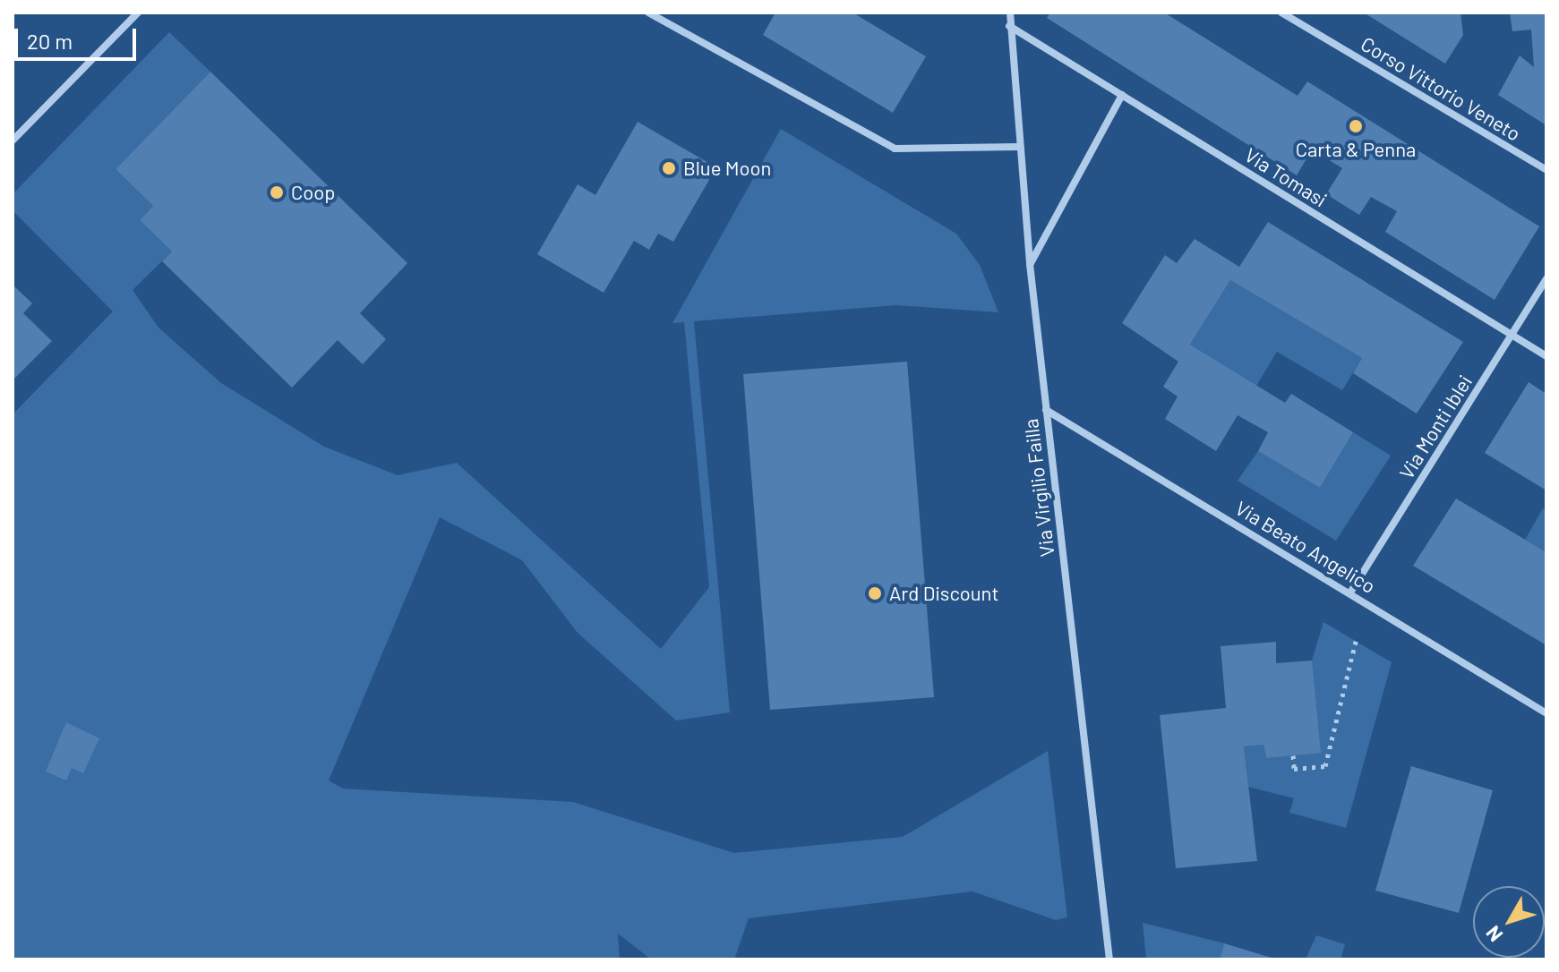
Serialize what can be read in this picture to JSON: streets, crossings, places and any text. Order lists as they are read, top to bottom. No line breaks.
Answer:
{"streets":{"street":["Corso Vittorio Veneto","Via Tomasi","Via Monti Iblei","Via Virgilio Failla","Via Beato Angelico"]},"crossings":[["Via Tomasi","Via Monti Iblei"],["Via Tomasi","Via Virgilio Failla"],["Via Monti Iblei","Via Beato Angelico"],["Via Virgilio Failla","Via Beato Angelico"]],"places":["Carta & Penna","Blue Moon","Coop","Ard Discount"],"scale_bar":"20 m","north":"bottom left"}
